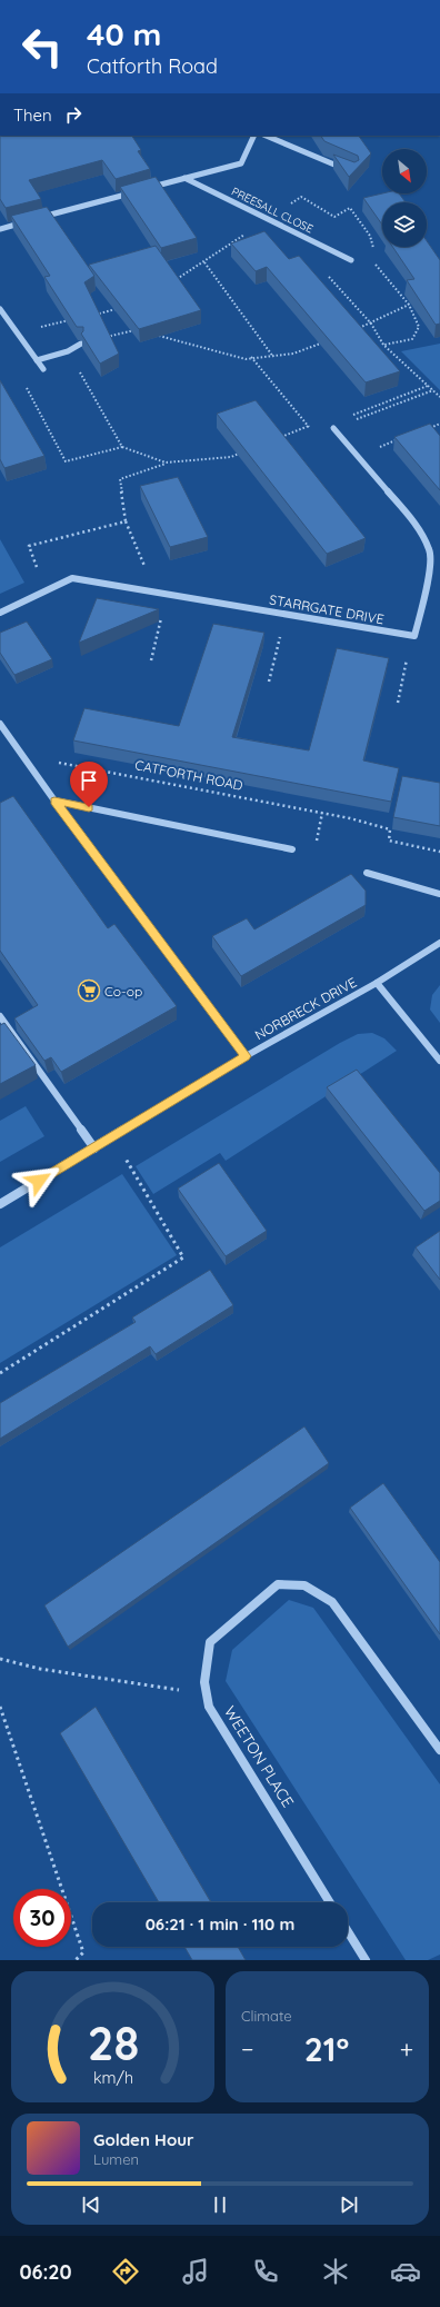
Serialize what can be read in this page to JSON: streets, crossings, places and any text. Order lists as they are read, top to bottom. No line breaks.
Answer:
{"streets":{"street":["PREESALL CLOSE","STARRGATE DRIVE","NORBRECK DRIVE","WEETON PLACE"],"path":["CATFORTH ROAD"]},"places":{"supermarket":["Co-op"]},"north":"bottom right","page":{"turn":["40 m","Catforth Road"],"then":"Then","limit":"30","trip":"06:21 · 1 min · 110 m","tile":"Climate","heat":["−","21°","+"],"song":["Golden Hour","Lumen"],"tabs":"06:20","gauge":["28","km/h"]}}
